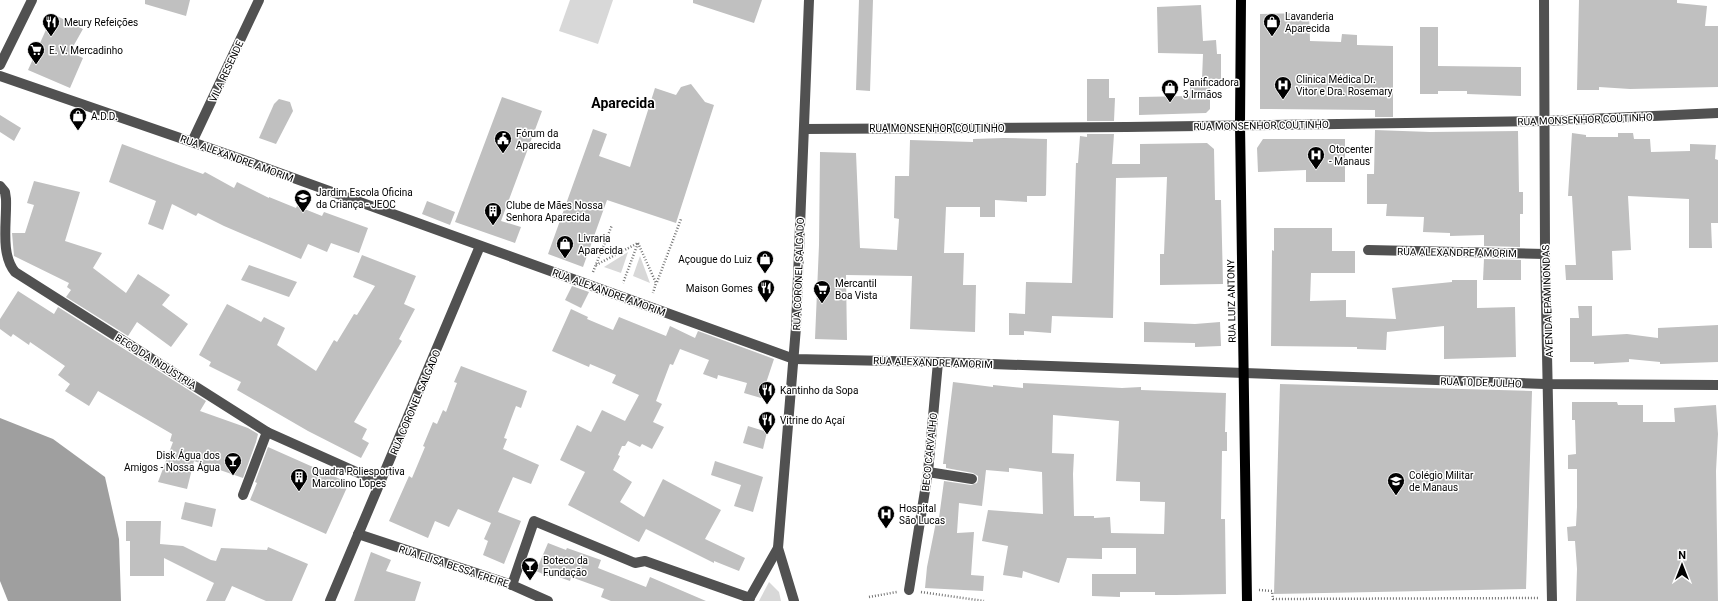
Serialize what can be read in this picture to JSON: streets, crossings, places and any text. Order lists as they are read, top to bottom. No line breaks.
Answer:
{"streets":{"main road":["RUA LUIZ ANTONY"],"street":["VILA RESENDE","RUA MONSENHOR COUTINHO","RUA ALEXANDRE AMORIM","RUA CORONEL SALGADO","AVENIDA EPAMINONDAS","BECO DA INDÚSTRIA","RUA 10 DE JULHO","BECO CARVALHO","RUA ELISA BESSA FREIRE"]},"crossings":[["VILA RESENDE","RUA ALEXANDRE AMORIM"],["RUA MONSENHOR COUTINHO","RUA CORONEL SALGADO"],["RUA MONSENHOR COUTINHO","RUA LUIZ ANTONY"],["RUA MONSENHOR COUTINHO","AVENIDA EPAMINONDAS"],["RUA ALEXANDRE AMORIM","RUA CORONEL SALGADO"],["RUA ALEXANDRE AMORIM","RUA LUIZ ANTONY"],["RUA ALEXANDRE AMORIM","AVENIDA EPAMINONDAS"],["RUA ALEXANDRE AMORIM","RUA 10 DE JULHO"],["RUA ALEXANDRE AMORIM","BECO CARVALHO"],["RUA CORONEL SALGADO","BECO DA INDÚSTRIA"],["RUA CORONEL SALGADO","RUA ELISA BESSA FREIRE"],["RUA LUIZ ANTONY","RUA 10 DE JULHO"],["AVENIDA EPAMINONDAS","RUA 10 DE JULHO"]],"districts":["Aparecida"],"places":{"restaurant":["Meury Refeições","Maison Gomes","Kantinho da Sopa","Vitrine do Açaí"],"shop":["Lavanderia Aparecida","Panificadora 3 Irmãos","A.D.D.","Livraria Aparecida","Açougue do Luiz"],"supermarket":["E. V. Mercadinho","Mercantil Boa Vista"],"hospital":["Clinica Médica Dr. Vitor e Dra. Rosemary","Otocenter - Manaus","Hospital São Lucas"],"public building":["Fórum da Aparecida"],"school or university":["Jardim Escola Oficina da Criança - JEOC","Colégio Militar de Manaus"],"building":["Clube de Mães Nossa Senhora Aparecida","Quadra Poliesportiva Marcolino Lopes"],"bar":["Disk Água dos Amigos - Nossa Água","Boteco da Fundação"]},"north":"top"}
